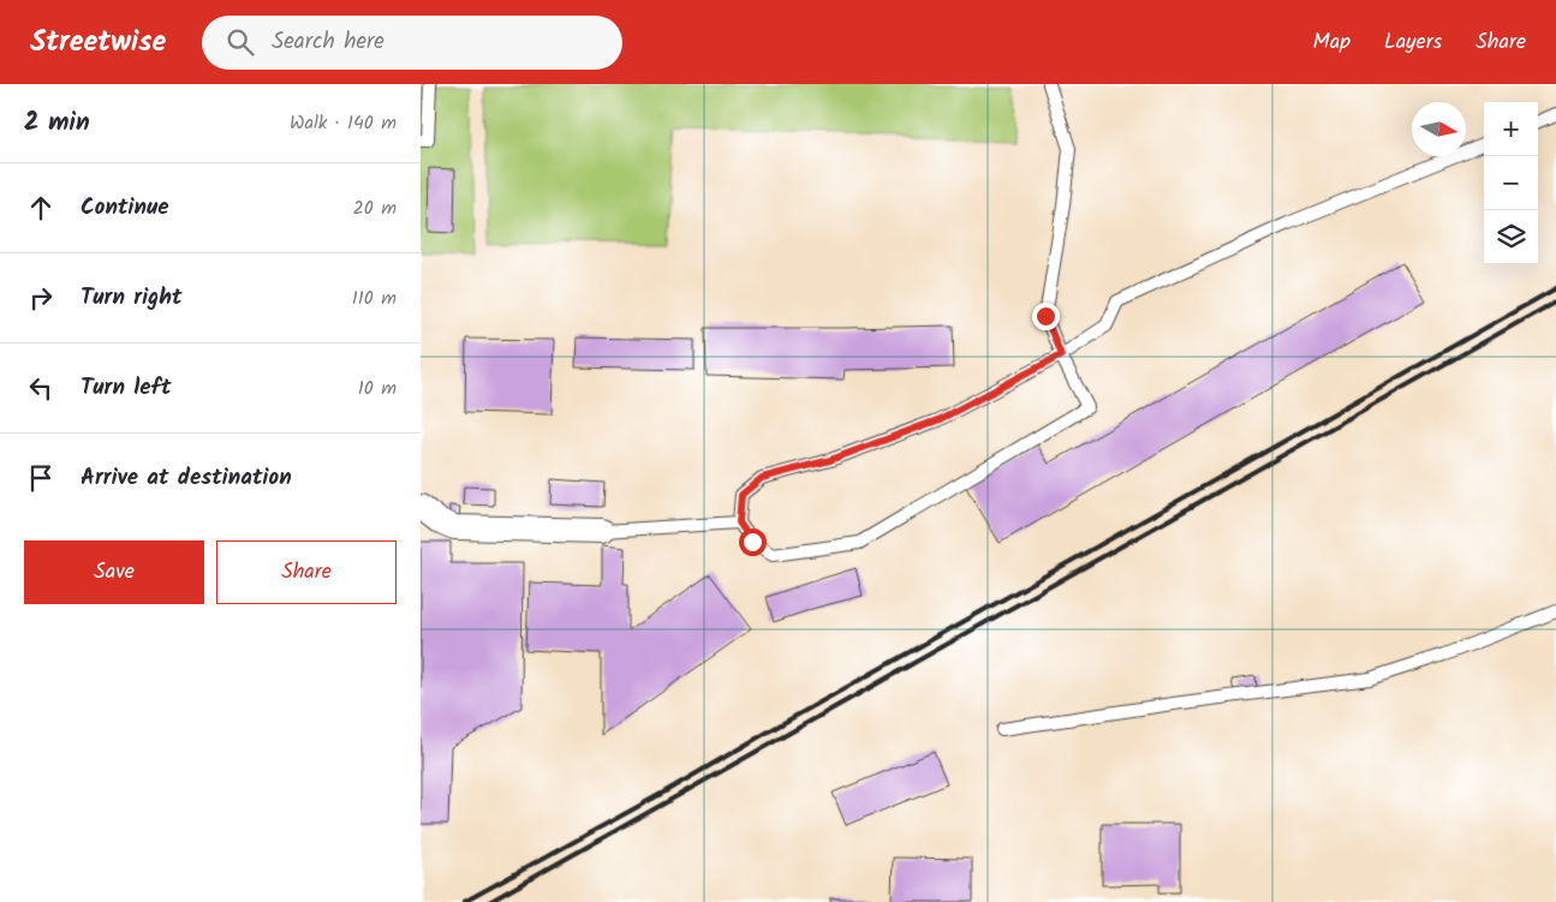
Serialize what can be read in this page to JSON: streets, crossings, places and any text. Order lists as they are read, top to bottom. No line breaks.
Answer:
{"north":"right","page":{"header":"Streetwise","search":"Search here","nav":["Map","Layers","Share"],"heading":["2 min","Walk · 140 m"],"map_buttons":["+","−"],"list":[["Continue","20 m"],["Turn right","110 m"],["Turn left","10 m"],"Arrive at destination"],"buttons":["Save","Share"]}}
